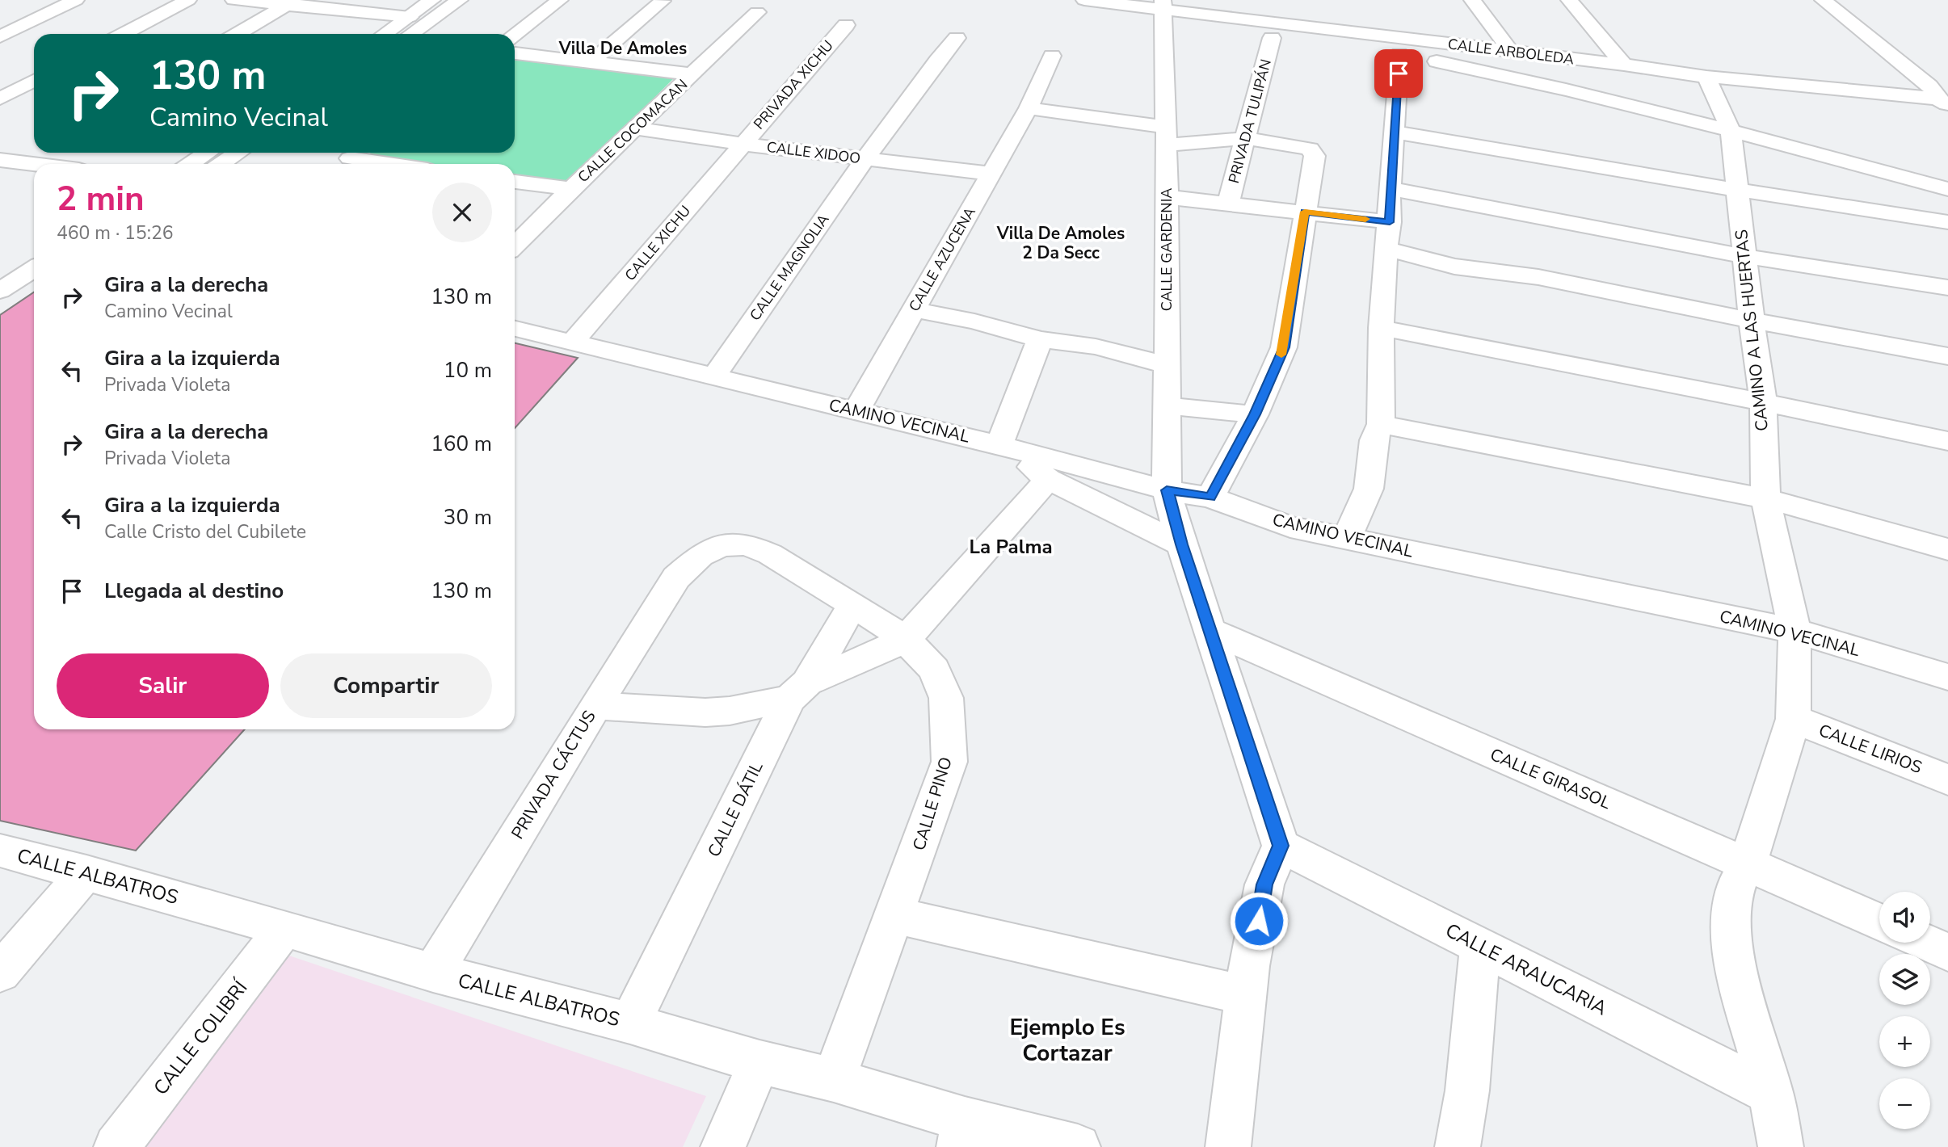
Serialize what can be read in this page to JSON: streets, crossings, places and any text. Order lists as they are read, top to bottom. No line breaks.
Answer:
{"streets":{"street":["CALLE ARBOLEDA","PRIVADA XICHU","PRIVADA TULIPÁN","CALLE COCOMACAN","CALLE XIDOO","CALLE XICHU","CALLE GARDENIA","CALLE AZUCENA","CALLE MAGNOLIA","CAMINO A LAS HUERTAS","CAMINO VECINAL","CALLE LIRIOS","PRIVADA CÁCTUS","CALLE GIRASOL","CALLE PINO","CALLE DÁTIL","CALLE ALBATROS","CALLE ARAUCARIA","CALLE COLIBRÍ"]},"crossings":[["CALLE ARBOLEDA","CALLE GARDENIA"],["CALLE ARBOLEDA","CAMINO A LAS HUERTAS"],["PRIVADA XICHU","CALLE XIDOO"],["PRIVADA XICHU","CALLE XICHU"],["CALLE COCOMACAN","CALLE XIDOO"],["CALLE XIDOO","CALLE XICHU"],["CALLE XIDOO","CALLE AZUCENA"],["CALLE XIDOO","CALLE MAGNOLIA"],["CALLE XICHU","CAMINO VECINAL"],["CALLE GARDENIA","CAMINO VECINAL"],["CALLE GARDENIA","CALLE GIRASOL"],["CALLE GARDENIA","CALLE ARAUCARIA"],["CALLE AZUCENA","CAMINO VECINAL"],["CALLE MAGNOLIA","CAMINO VECINAL"],["CAMINO A LAS HUERTAS","CAMINO VECINAL"],["CAMINO A LAS HUERTAS","CALLE LIRIOS"],["CAMINO A LAS HUERTAS","CALLE GIRASOL"],["CAMINO A LAS HUERTAS","CALLE ARAUCARIA"],["PRIVADA CÁCTUS","CALLE PINO"],["PRIVADA CÁCTUS","CALLE DÁTIL"],["PRIVADA CÁCTUS","CALLE ALBATROS"],["CALLE PINO","CALLE DÁTIL"],["CALLE PINO","CALLE ALBATROS"],["CALLE DÁTIL","CALLE ALBATROS"],["CALLE ALBATROS","CALLE COLIBRÍ"]],"districts":["Villa De Amoles","Villa De Amoles 2 Da Secc","La Palma","Ejemplo Es Cortazar"],"page":{"turn":["130 m","Camino Vecinal"],"heading":["2 min","460 m · 15:26"],"list":[{"name":"Gira a la derecha","note":"Camino Vecinal","value":"130 m"},{"name":"Gira a la izquierda","note":"Privada Violeta","value":"10 m"},{"name":"Gira a la derecha","note":"Privada Violeta","value":"160 m"},{"name":"Gira a la izquierda","note":"Calle Cristo del Cubilete","value":"30 m"},{"name":"Llegada al destino","value":"130 m"}],"buttons":["Salir","Compartir"],"map_buttons":["+","−"]}}
